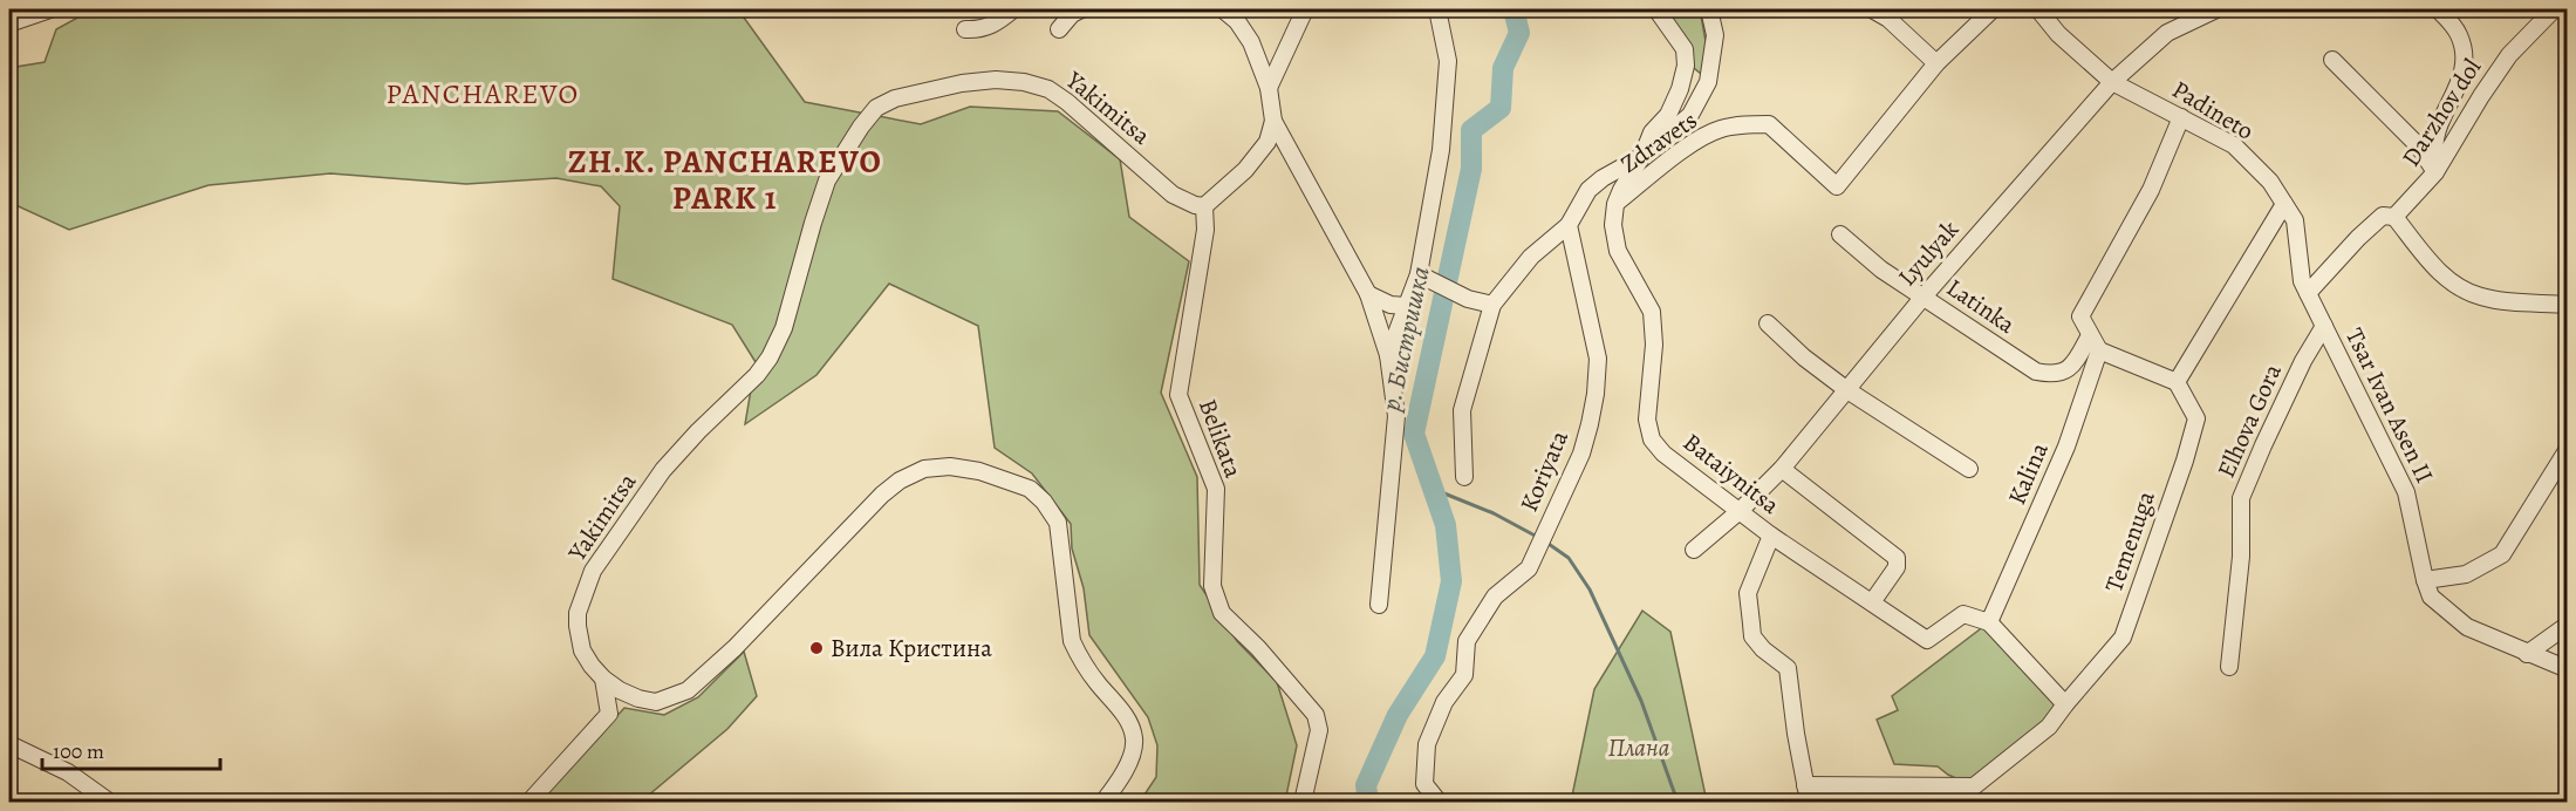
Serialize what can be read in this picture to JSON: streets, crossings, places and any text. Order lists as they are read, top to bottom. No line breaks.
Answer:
{"streets":{"street":["Yakimitsa","Padineto","Darzhov dol","Zdravets","Lyulyak","Latinka","Tsar Ivan Asen II","Elhova Gora","Belikata","Koriyata","Bataiynitsa","Kalina","Temenuga"]},"crossings":[["Yakimitsa","Belikata"],["Padineto","Darzhov dol"],["Padineto","Lyulyak"],["Padineto","Tsar Ivan Asen II"],["Darzhov dol","Tsar Ivan Asen II"],["Zdravets","Bataiynitsa"],["Lyulyak","Latinka"],["Lyulyak","Bataiynitsa"],["Tsar Ivan Asen II","Elhova Gora"],["Bataiynitsa","Kalina"]],"districts":["PANCHAREVO","ZH.K. PANCHAREVO PARK 1"],"water":["р. Бистришка"],"parks":["Плана"],"places":["Вила Кристина"],"scale_bar":"100 m"}
